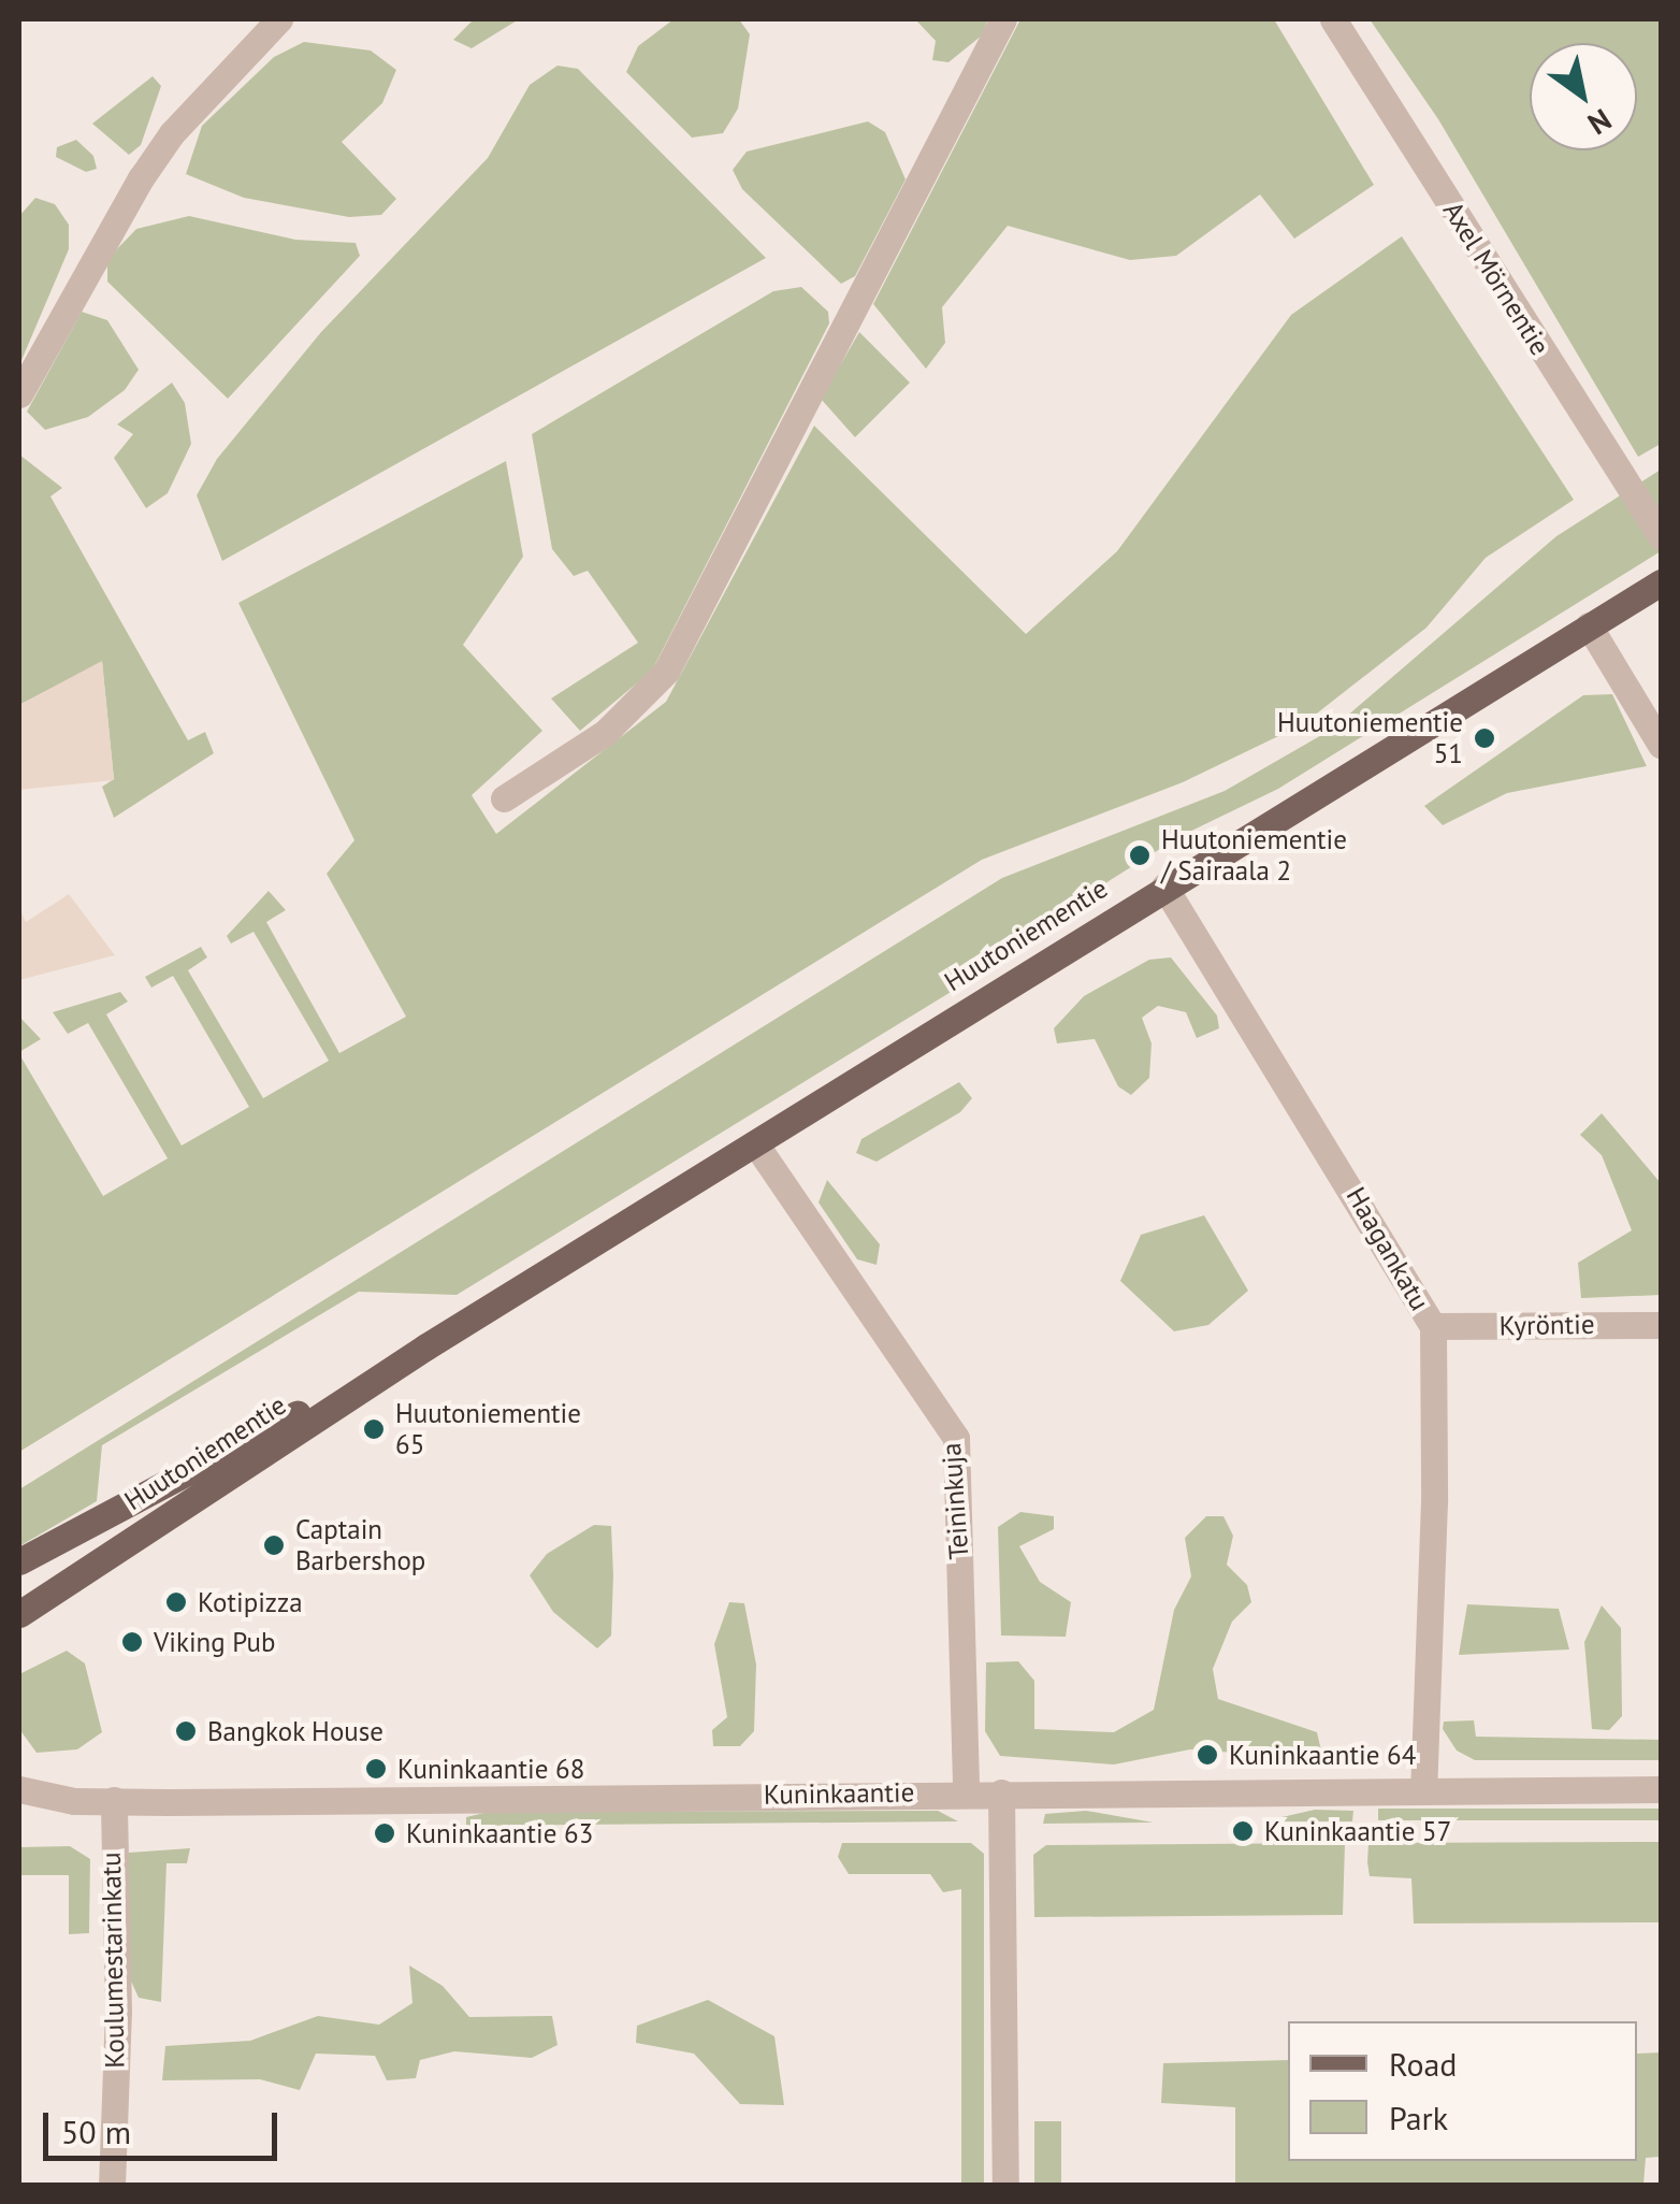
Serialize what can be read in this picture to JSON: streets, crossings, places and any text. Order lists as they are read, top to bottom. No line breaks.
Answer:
{"streets":{"main road":["Huutoniementie"],"street":["Axel Mörnentie","Haagankatu","Kyröntie","Teininkuja","Kuninkaantie","Koulumestarinkatu"]},"crossings":[["Huutoniementie","Haagankatu"],["Huutoniementie","Teininkuja"],["Haagankatu","Kyröntie"],["Haagankatu","Kuninkaantie"],["Teininkuja","Kuninkaantie"],["Kuninkaantie","Koulumestarinkatu"]],"places":["Huutoniementie 51","Huutoniementie / Sairaala 2","Huutoniementie 65","Captain Barbershop","Kotipizza","Viking Pub","Bangkok House","Kuninkaantie 64","Kuninkaantie 68","Kuninkaantie 57","Kuninkaantie 63"],"legend":["Road","Park"],"scale_bar":"50 m","north":"bottom right"}
